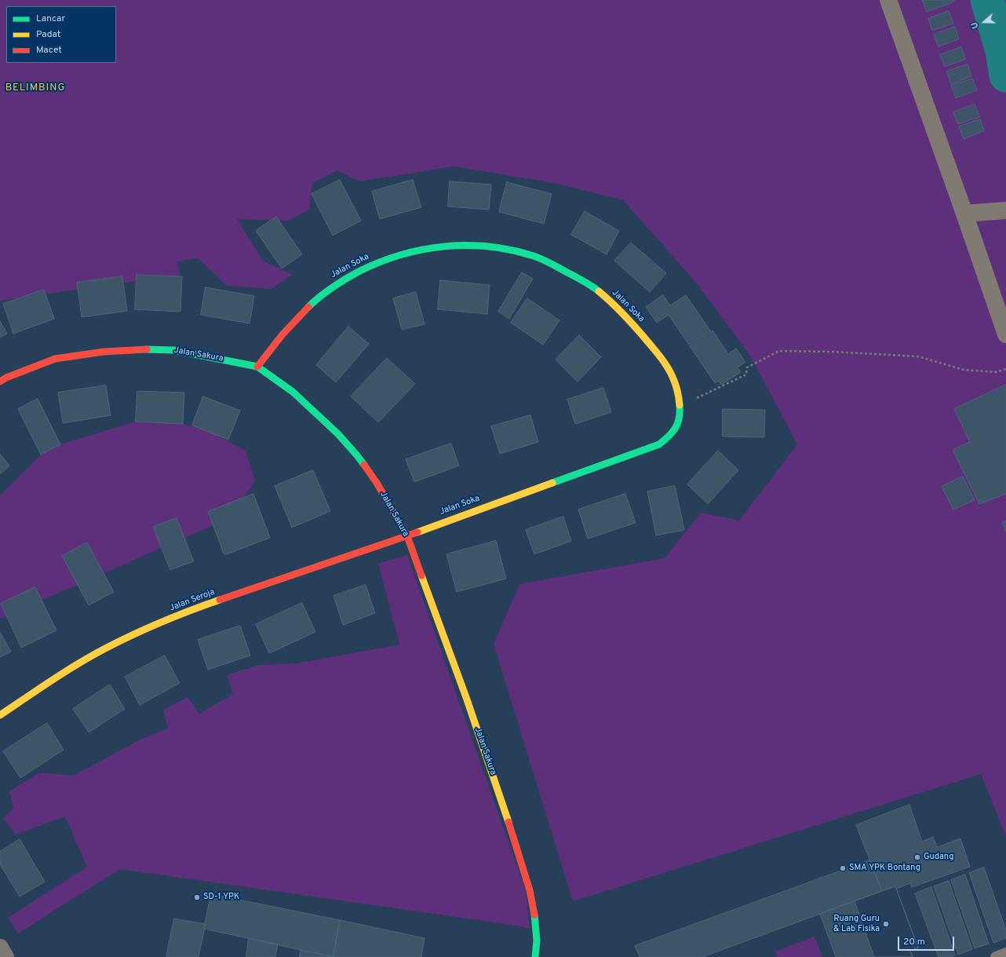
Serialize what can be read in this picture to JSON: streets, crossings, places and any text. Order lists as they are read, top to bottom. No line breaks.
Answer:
{"streets":{"street":["Jalan Soka","Jalan Sakura","Jalan Seroja"]},"crossings":[["Jalan Soka","Jalan Sakura"],["Jalan Soka","Jalan Seroja"],["Jalan Sakura","Jalan Seroja"]],"districts":["BELIMBING"],"places":["Gudang","SMA YPK Bontang","SD-1 YPK","Ruang Guru & Lab Fisika"],"legend":["Lancar","Padat","Macet"],"scale_bar":"20 m","north":"left"}
